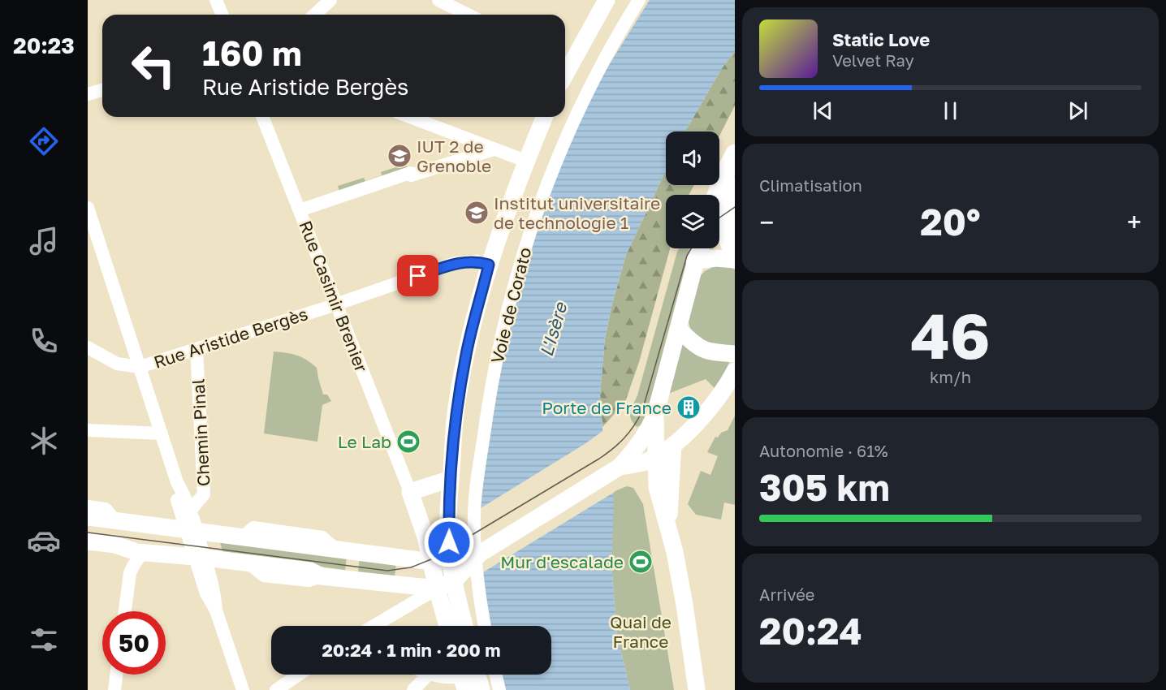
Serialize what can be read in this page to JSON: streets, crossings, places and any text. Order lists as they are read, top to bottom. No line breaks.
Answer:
{"streets":{"street":["Rue Casimir Brenier","Voie de Corato","Rue Aristide Bergès","Chemin Pinal"]},"crossings":[["Rue Casimir Brenier","Rue Aristide Bergès"],["Rue Aristide Bergès","Chemin Pinal"]],"water":["L'Isère"],"parks":["Quai de France"],"places":{"school or university":["IUT 2 de Grenoble","Institut universitaire de technologie 1"],"building":["Porte de France"],"sports":["Le Lab","Mur d'escalade"]},"page":{"tabs":"20:23","turn":["160 m","Rue Aristide Bergès"],"song":["Static Love","Velvet Ray"],"tile":["Climatisation",["46","km/h"],["Autonomie · 61%","305 km"],["Arrivée","20:24"]],"heat":["−","20°","+"],"limit":"50","trip":"20:24 · 1 min · 200 m"}}
